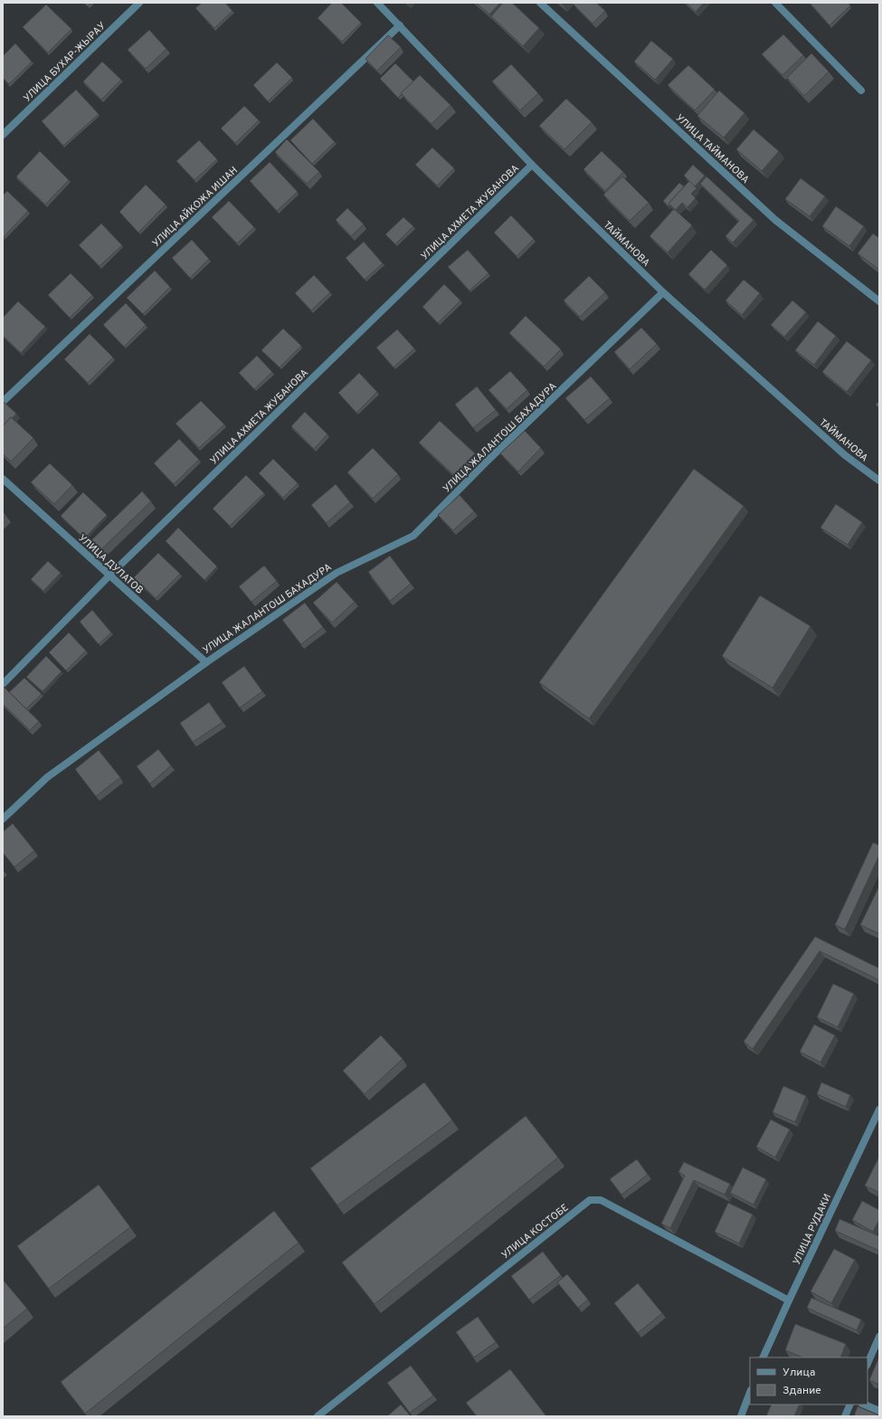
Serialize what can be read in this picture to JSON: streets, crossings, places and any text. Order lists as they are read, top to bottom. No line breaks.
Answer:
{"streets":{"street":["УЛИЦА БУХАР-ЖЫРАУ","УЛИЦА ТАЙМАНОВА","УЛИЦА АЙКОЖА ИШАН","УЛИЦА АХМЕТА ЖУБАНОВА","ТАЙМАНОВА","УЛИЦА ЖАЛАНТОШ БАХАДУРА","УЛИЦА ДУЛАТОВ","УЛИЦА РУДАКИ","УЛИЦА КОСТОБЕ"]},"crossings":[["УЛИЦА АЙКОЖА ИШАН","ТАЙМАНОВА"],["УЛИЦА АХМЕТА ЖУБАНОВА","ТАЙМАНОВА"],["УЛИЦА АХМЕТА ЖУБАНОВА","УЛИЦА ДУЛАТОВ"],["ТАЙМАНОВА","УЛИЦА ЖАЛАНТОШ БАХАДУРА"],["УЛИЦА ЖАЛАНТОШ БАХАДУРА","УЛИЦА ДУЛАТОВ"],["УЛИЦА РУДАКИ","УЛИЦА КОСТОБЕ"]],"legend":["Улица","Здание"]}
